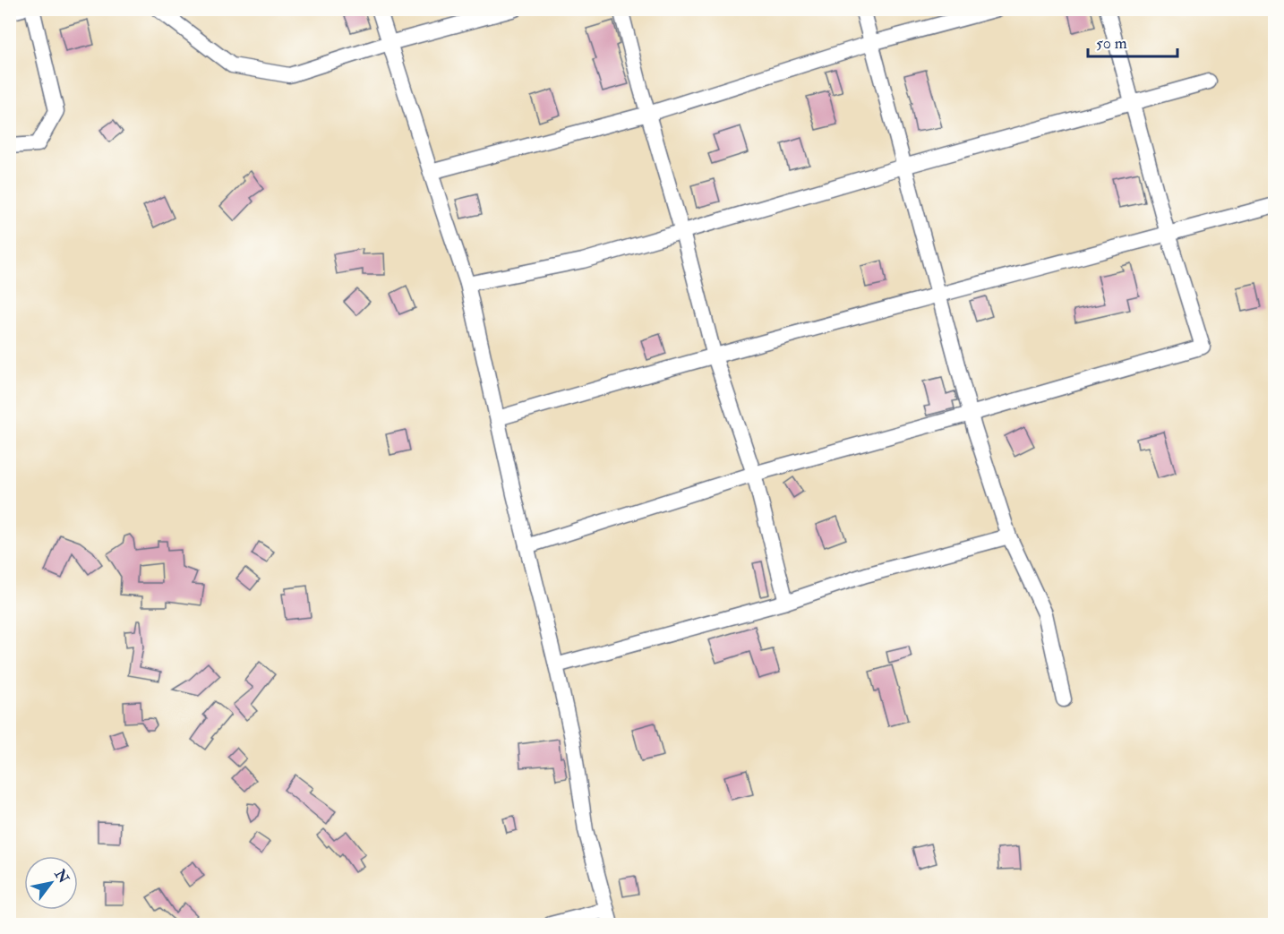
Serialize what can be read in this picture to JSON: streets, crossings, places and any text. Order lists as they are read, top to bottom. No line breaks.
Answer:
{"scale_bar":"50 m","north":"top right"}
